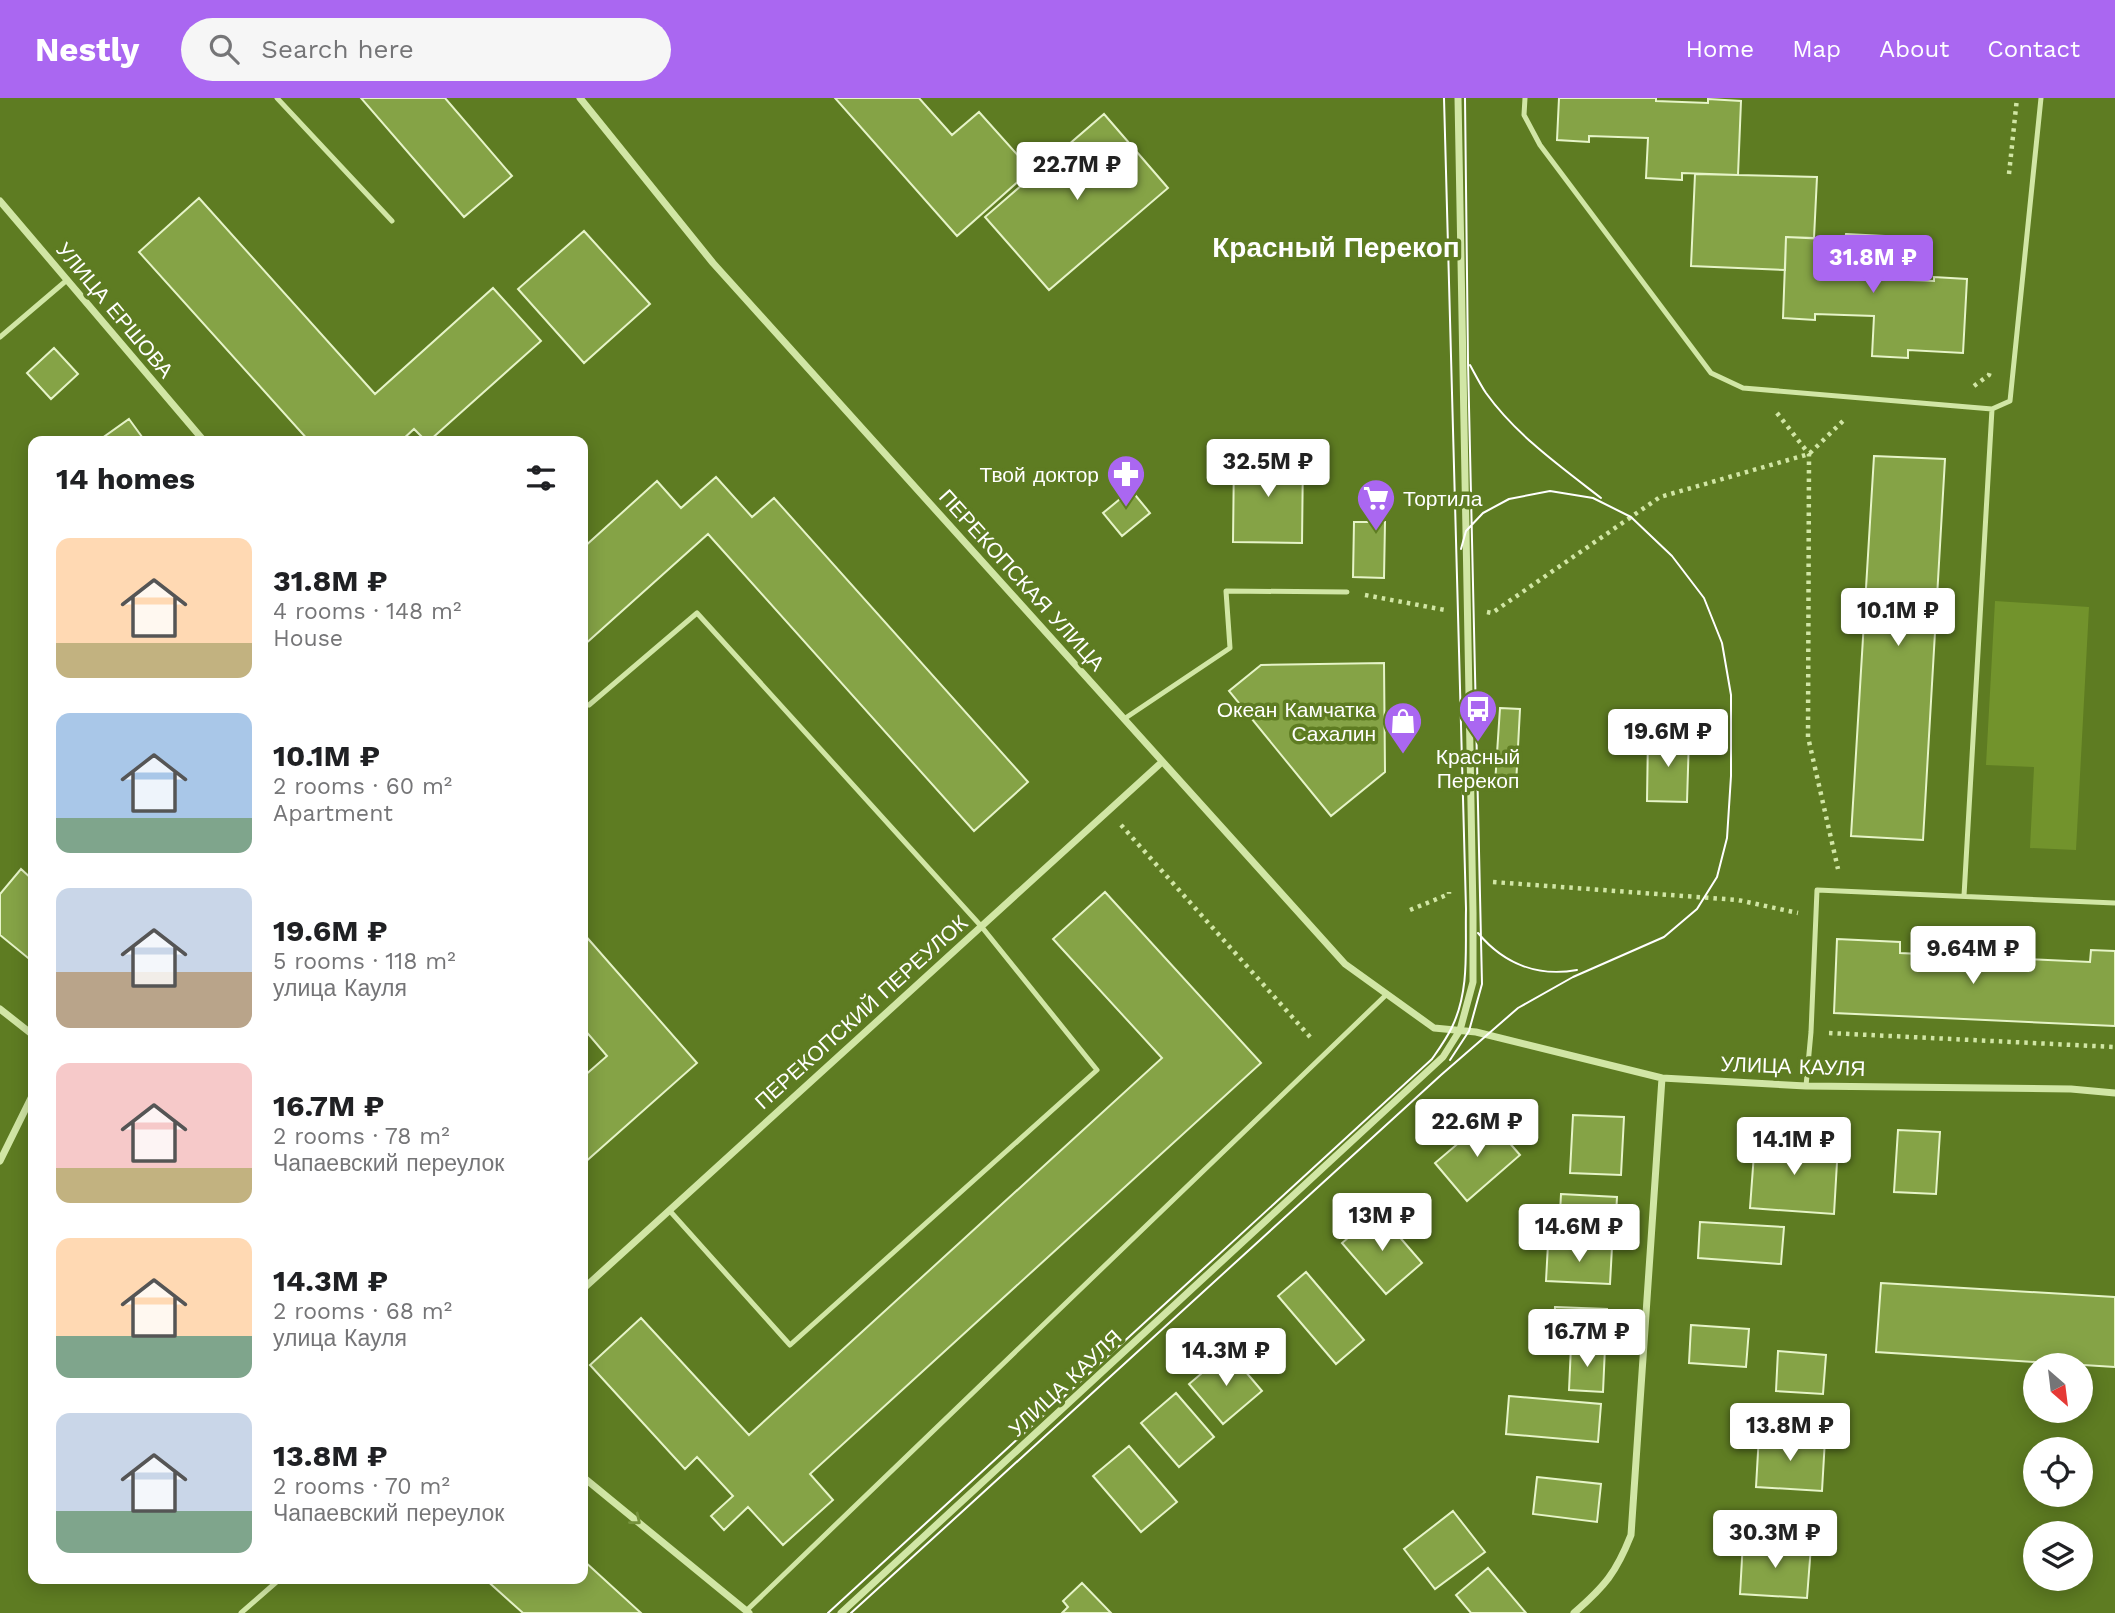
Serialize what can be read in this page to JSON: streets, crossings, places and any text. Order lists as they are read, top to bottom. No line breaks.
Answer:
{"streets":{"street":["УЛИЦА ЕРШОВА","ПЕРЕКОПСКАЯ УЛИЦА","ПЕРЕКОПСКИЙ ПЕРЕУЛОК","УЛИЦА КАУЛЯ"]},"crossings":[["ПЕРЕКОПСКАЯ УЛИЦА","ПЕРЕКОПСКИЙ ПЕРЕУЛОК"],["ПЕРЕКОПСКАЯ УЛИЦА","УЛИЦА КАУЛЯ"]],"districts":["Красный Перекоп"],"places":{"pharmacy":["Твой доктор"],"supermarket":["Тортила"],"bus stop":["Красный Перекоп"],"shop":["Океан Камчатка Сахалин"]},"north":"bottom right","page":{"header":"Nestly","search":"Search here","nav":["Home","Map","About","Contact"],"price":["22.7M ₽","31.8M ₽","32.5M ₽","10.1M ₽","19.6M ₽","9.64M ₽","22.6M ₽","14.1M ₽","13M ₽","14.6M ₽","16.7M ₽","14.3M ₽","13.8M ₽","30.3M ₽"],"heading":"14 homes","list":[{"name":"31.8M ₽","note":"4 rooms · 148 m² · House"},{"name":"10.1M ₽","note":"2 rooms · 60 m² · Apartment"},{"name":"19.6M ₽","note":"5 rooms · 118 m² · улица Кауля"},{"name":"16.7M ₽","note":"2 rooms · 78 m² · Чапаевский переулок"},{"name":"14.3M ₽","note":"2 rooms · 68 m² · улица Кауля"},{"name":"13.8M ₽","note":"2 rooms · 70 m² · Чапаевский переулок"}]}}
